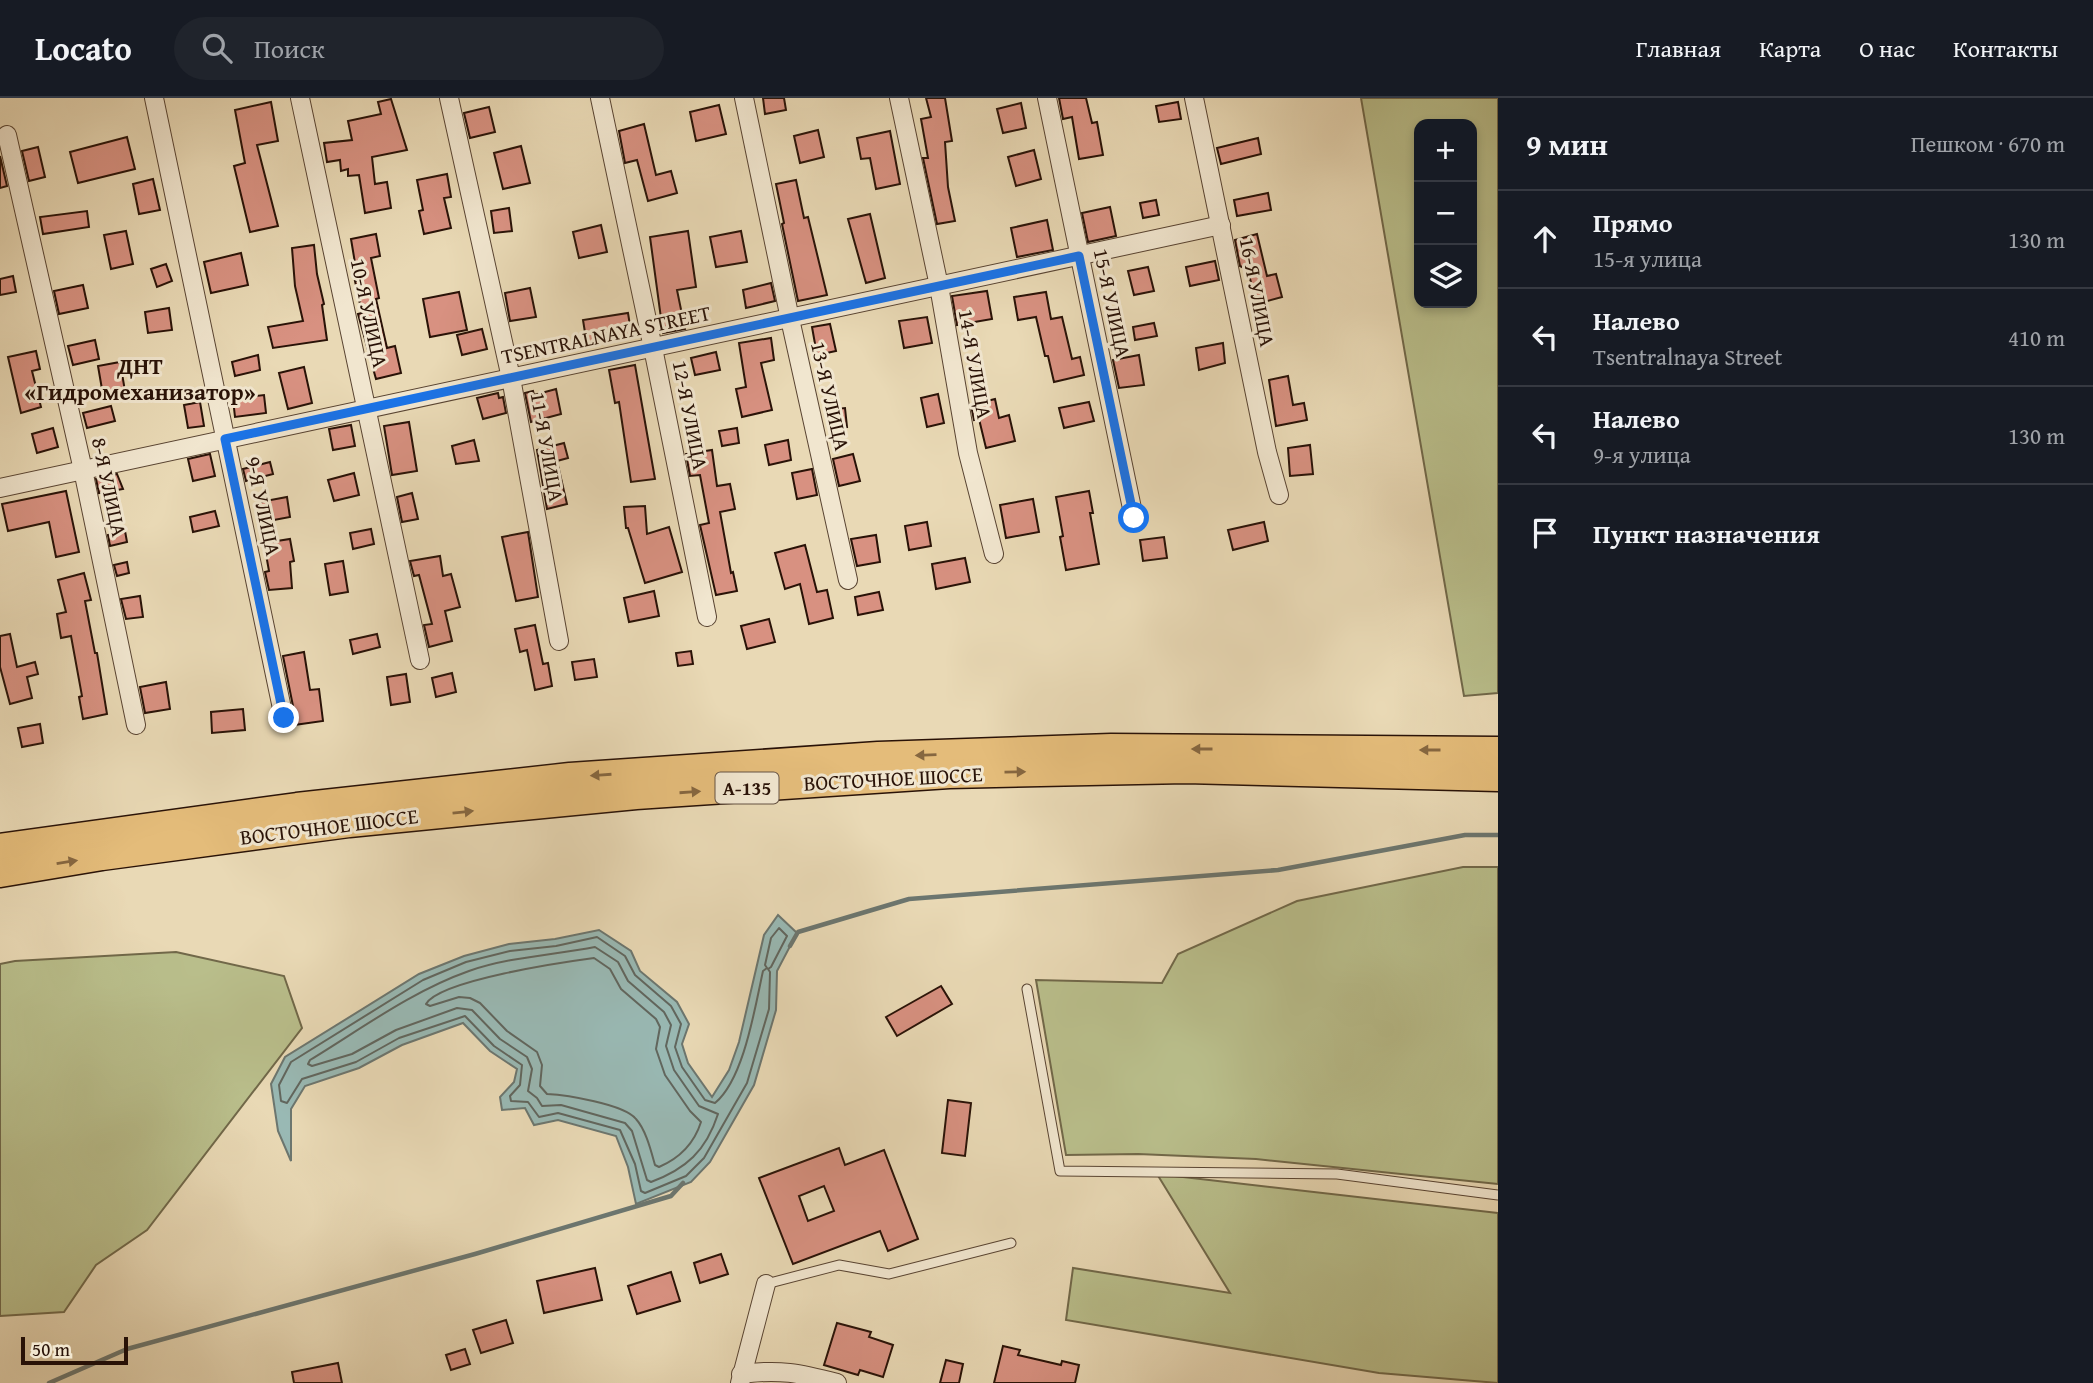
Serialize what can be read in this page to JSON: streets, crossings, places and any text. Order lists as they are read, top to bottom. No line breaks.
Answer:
{"streets":{"highway":["ВОСТОЧНОЕ ШОССЕ","А-135"],"street":["16-Я УЛИЦА","15-Я УЛИЦА","10-Я УЛИЦА","TSENTRALNAYA STREET","14-Я УЛИЦА","13-Я УЛИЦА","12-Я УЛИЦА","11-Я УЛИЦА","8-Я УЛИЦА","9-Я УЛИЦА"]},"crossings":[["16-Я УЛИЦА","TSENTRALNAYA STREET"],["15-Я УЛИЦА","TSENTRALNAYA STREET"],["10-Я УЛИЦА","TSENTRALNAYA STREET"],["TSENTRALNAYA STREET","14-Я УЛИЦА"],["TSENTRALNAYA STREET","13-Я УЛИЦА"],["TSENTRALNAYA STREET","12-Я УЛИЦА"],["TSENTRALNAYA STREET","11-Я УЛИЦА"],["TSENTRALNAYA STREET","8-Я УЛИЦА"],["TSENTRALNAYA STREET","9-Я УЛИЦА"]],"districts":["ДНТ «Гидромеханизатор»"],"scale_bar":"50 m","page":{"header":"Locato","search":"Поиск","nav":["Главная","Карта","О нас","Контакты"],"heading":["9 мин","Пешком · 670 m"],"map_buttons":["+","−"],"list":[["Прямо","15-я улица","130 m"],["Налево","Tsentralnaya Street","410 m"],["Налево","9-я улица","130 m"],"Пункт назначения"],"scale":"50 m"}}
